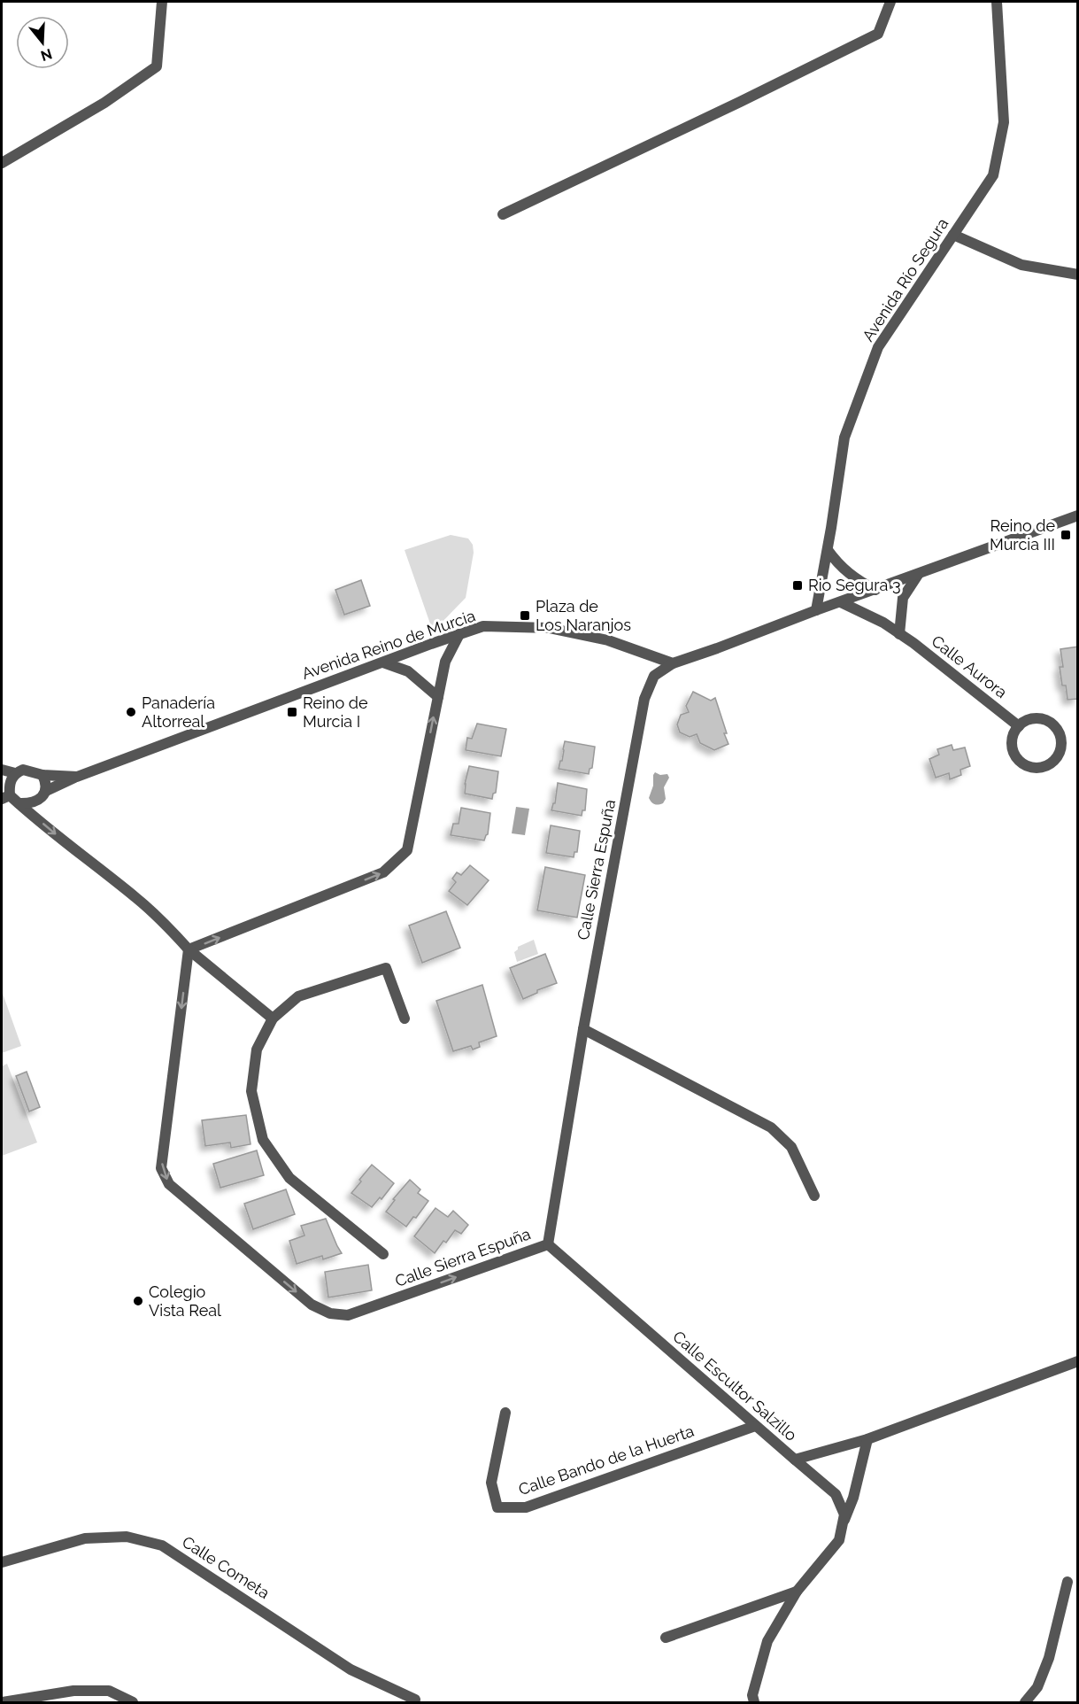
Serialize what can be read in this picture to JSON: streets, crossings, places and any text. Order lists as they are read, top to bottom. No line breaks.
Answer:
{"streets":{"street":["Avenida Río Segura","Avenida Reino de Murcia","Calle Aurora","Calle Sierra Espuña","Calle Escultor Salzillo","Calle Bando de la Huerta","Calle Cometa"]},"crossings":[["Avenida Reino de Murcia","Calle Sierra Espuña"],["Calle Sierra Espuña","Calle Escultor Salzillo"],["Calle Escultor Salzillo","Calle Bando de la Huerta"]],"places":{"transit":["Reino de Murcia III","Rio Segura 3","Plaza de Los Naranjos","Reino de Murcia I"],"other":["Panadería Altorreal","Colegio Vista Real"]},"north":"bottom"}
